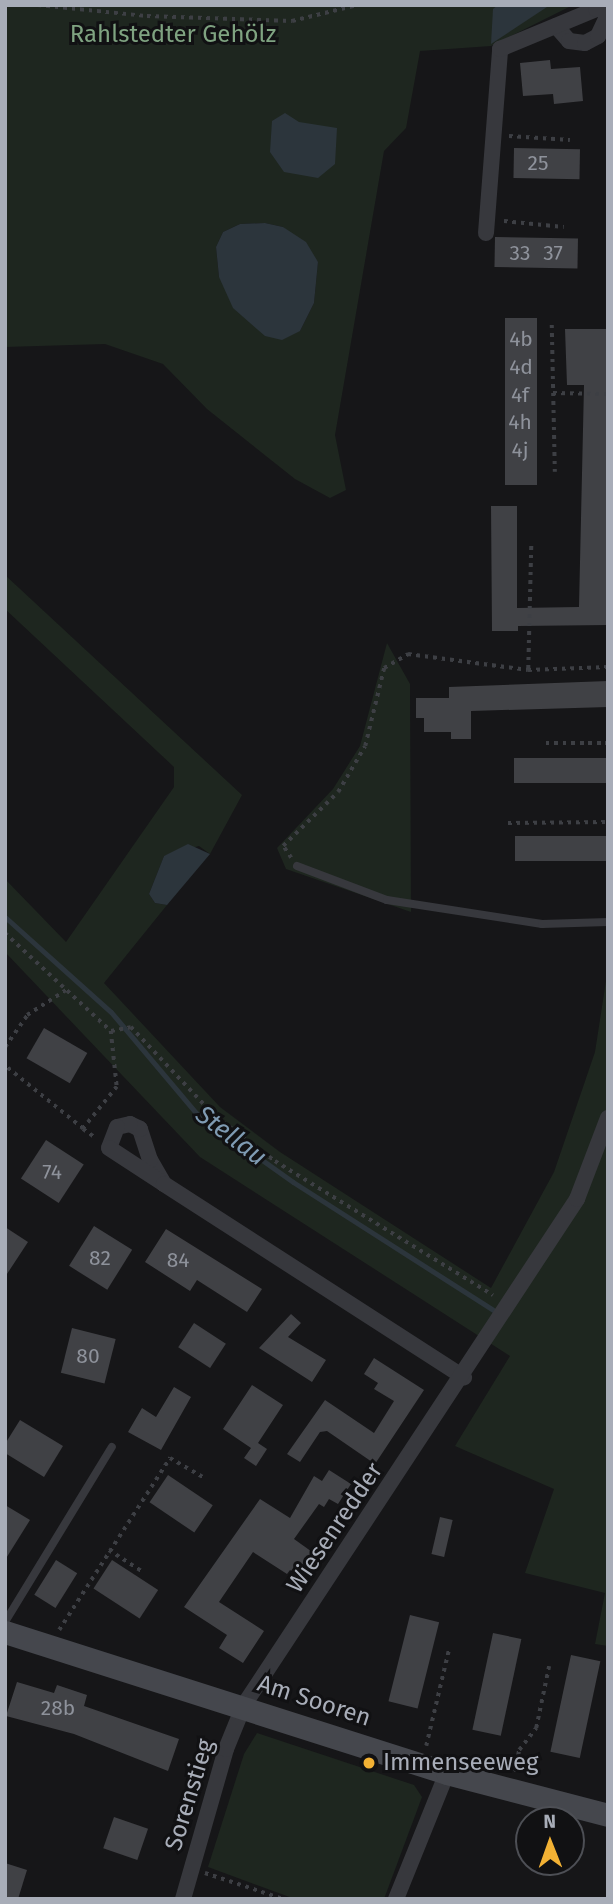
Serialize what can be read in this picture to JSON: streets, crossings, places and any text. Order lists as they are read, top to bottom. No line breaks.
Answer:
{"streets":{"street":["Wiesenredder","Am Sooren","Sorenstieg"]},"crossings":[["Wiesenredder","Am Sooren"],["Wiesenredder","Sorenstieg"],["Am Sooren","Sorenstieg"]],"water":["Stellau"],"parks":["Rahlstedter Gehölz"],"places":["Immenseeweg"],"house_numbers":["25","33","37","4b","4d","4f","4h","4j","74","82","84","80","28b"],"north":"top"}
